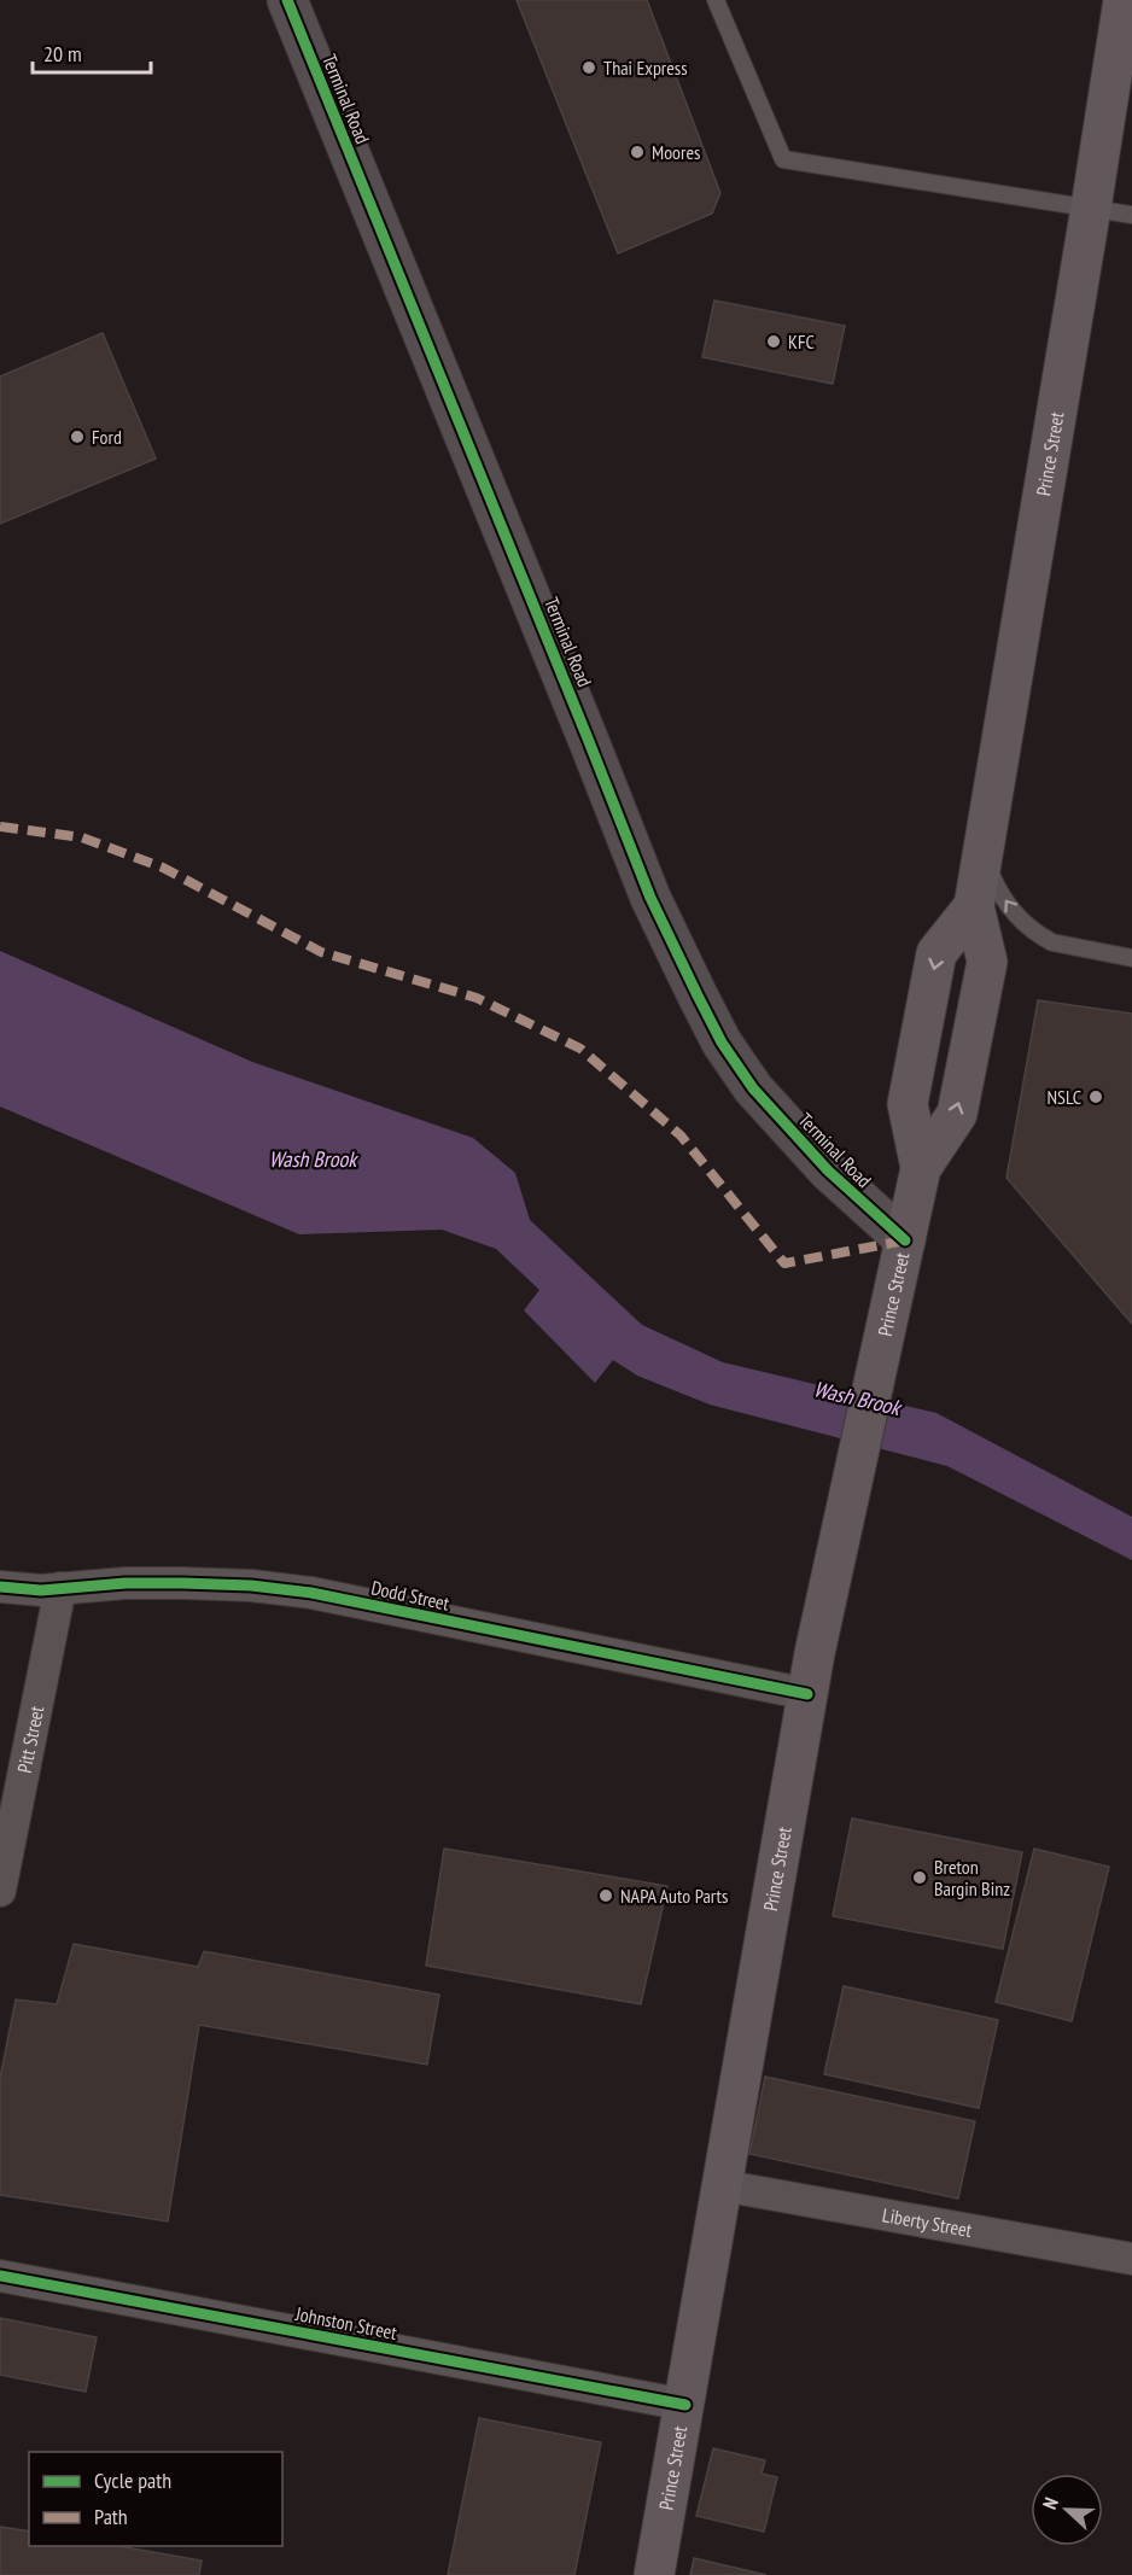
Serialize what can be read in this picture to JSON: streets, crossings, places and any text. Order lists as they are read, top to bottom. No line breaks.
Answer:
{"streets":{"main road":["Prince Street"],"street":["Terminal Road","Dodd Street","Pitt Street","Liberty Street","Johnston Street"]},"crossings":[["Terminal Road","Prince Street"],["Prince Street","Dodd Street"],["Prince Street","Liberty Street"],["Prince Street","Johnston Street"],["Dodd Street","Pitt Street"]],"water":["Wash Brook"],"places":["Thai Express","Moores","KFC","Ford","NSLC","Breton Bargin Binz","NAPA Auto Parts"],"legend":["Cycle path","Path"],"scale_bar":"20 m","north":"left"}
